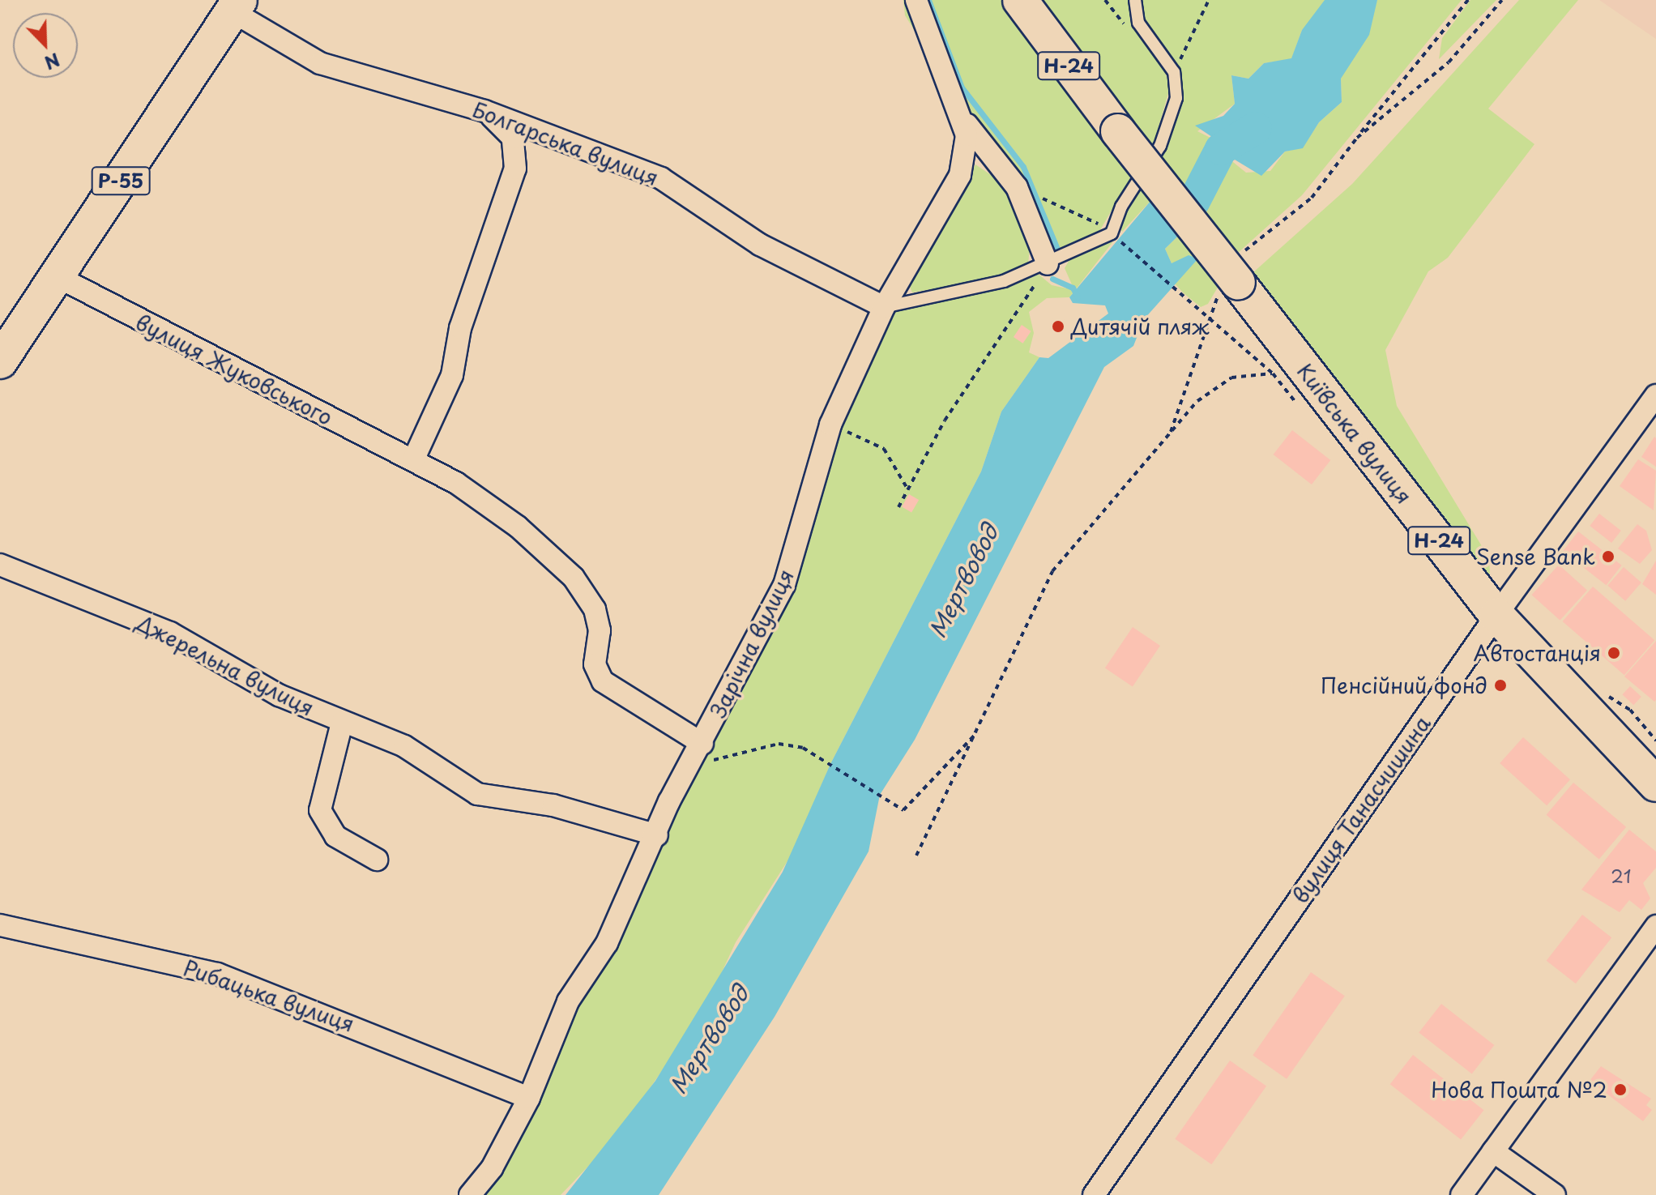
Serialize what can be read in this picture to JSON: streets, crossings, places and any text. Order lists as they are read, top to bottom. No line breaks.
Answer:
{"streets":{"main road":["Н-24","Р-55","Київська вулиця"],"street":["Болгарська вулиця","вулиця Жуковського","Зарічна вулиця","Джерельна вулиця","вулиця Танасчишина","Рибацька вулиця"]},"crossings":[["Н-24","Київська вулиця"],["Болгарська вулиця","Р-55"],["Болгарська вулиця","Зарічна вулиця"],["Р-55","вулиця Жуковського"],["вулиця Жуковського","Зарічна вулиця"],["Київська вулиця","вулиця Танасчишина"],["Зарічна вулиця","Джерельна вулиця"],["Зарічна вулиця","Рибацька вулиця"]],"water":["Мертвовод"],"places":["Дитячій пляж","Sense Bank","Автостанція","Пенсійний фонд","Нова Пошта №2"],"house_numbers":["21"],"north":"bottom right"}
